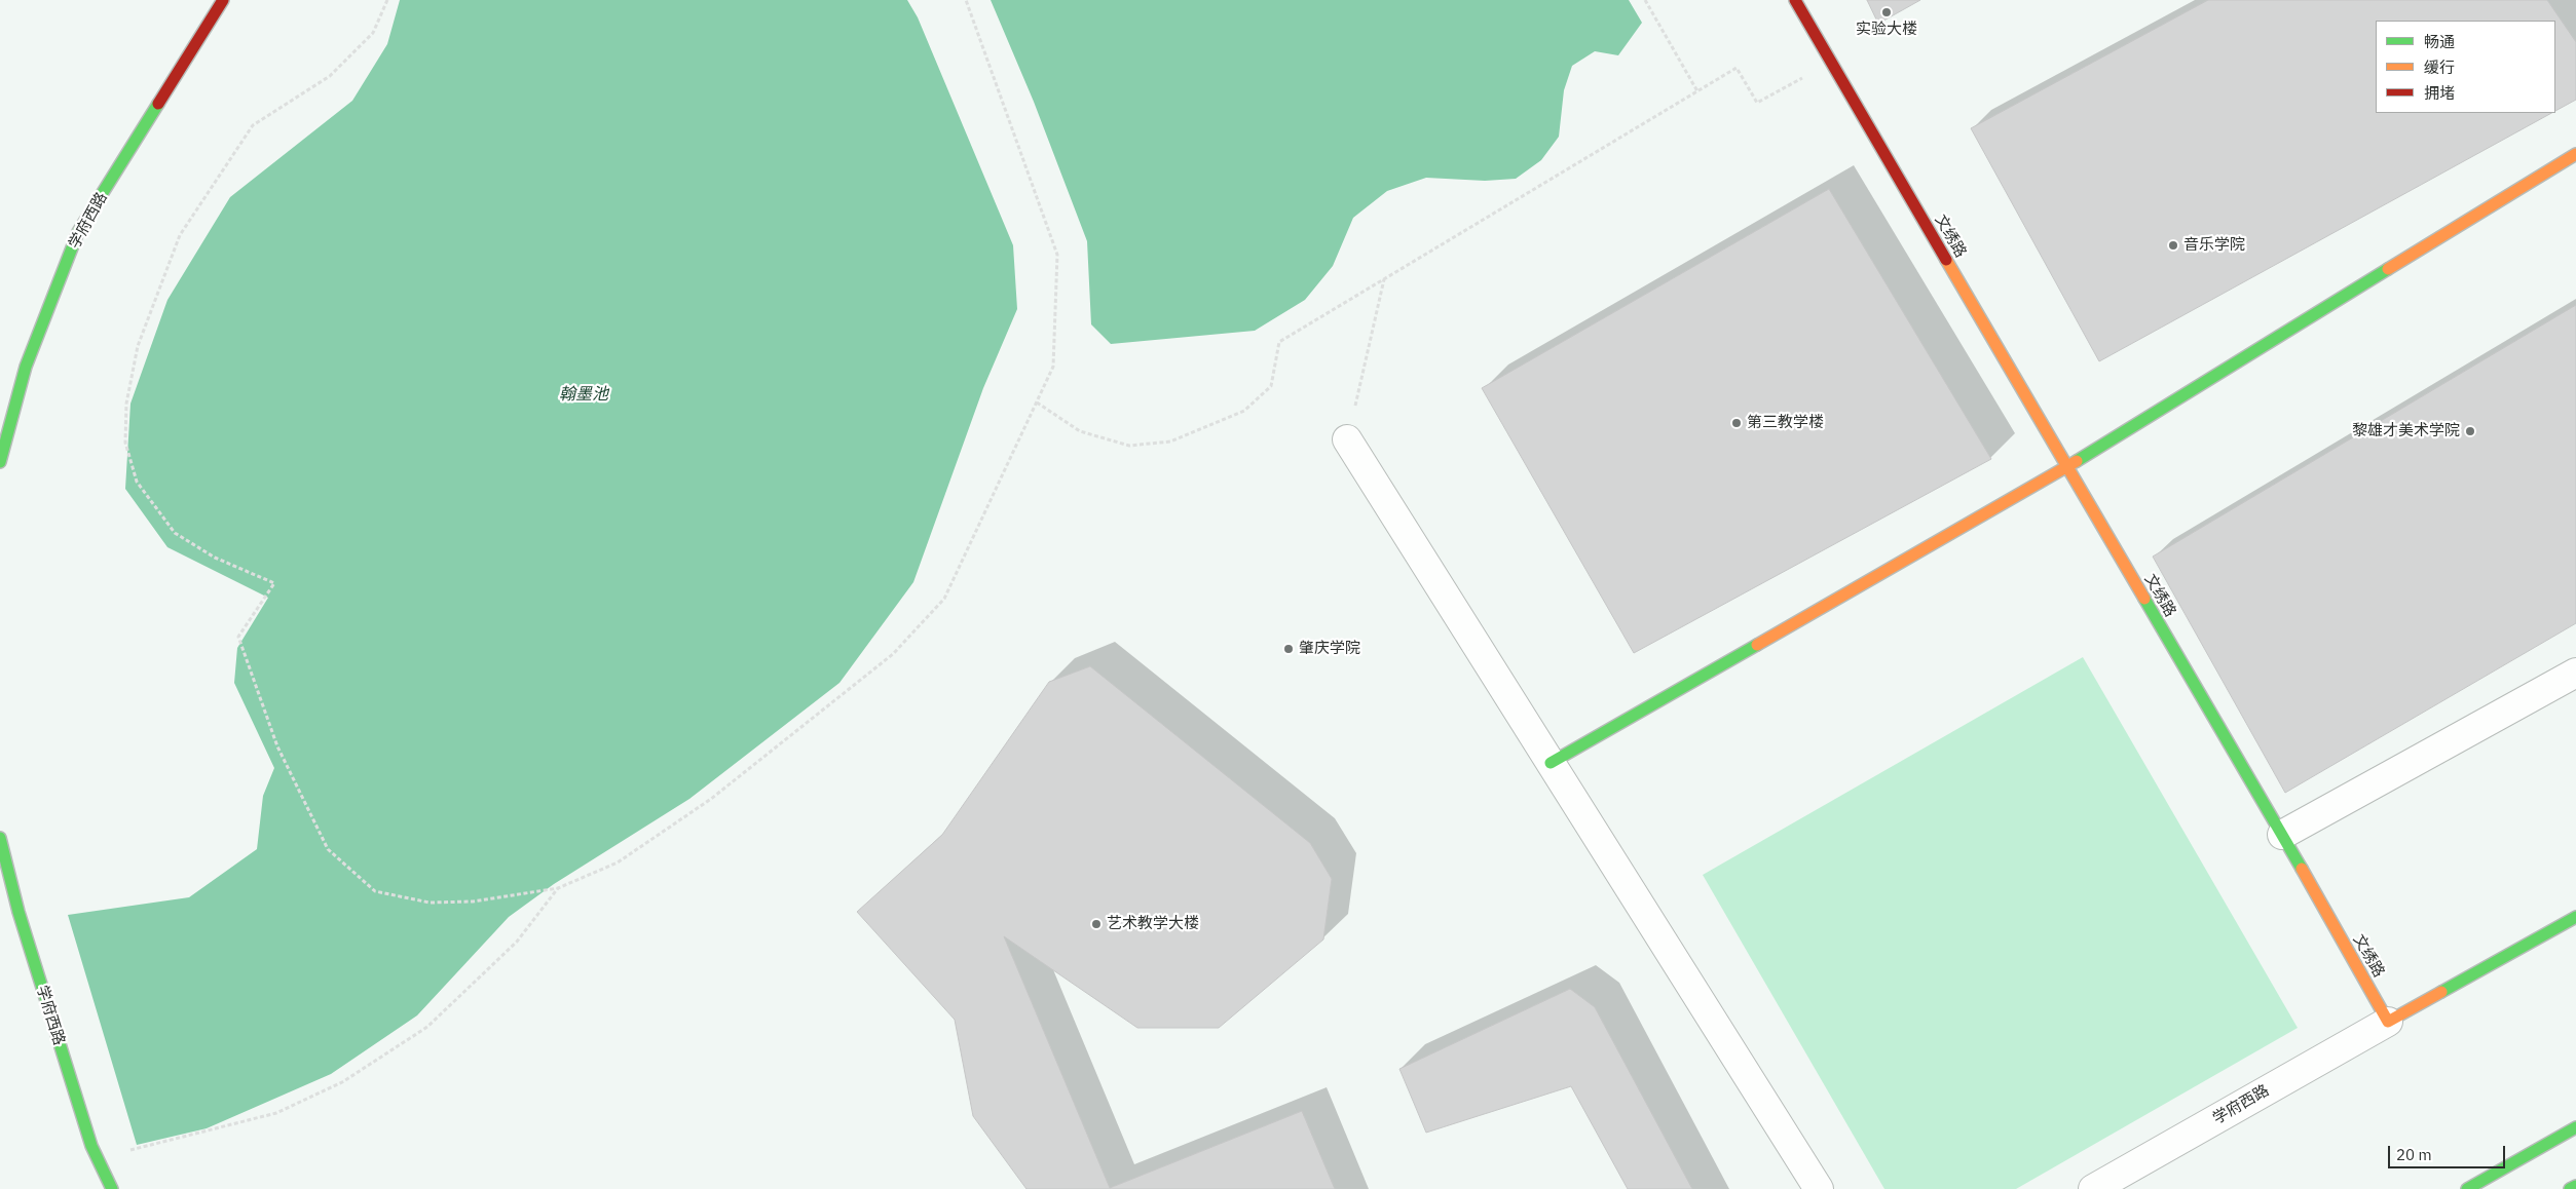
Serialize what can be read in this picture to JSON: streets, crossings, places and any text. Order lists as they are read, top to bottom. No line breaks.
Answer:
{"streets":{"street":["学府西路","文绣路"]},"crossings":[["学府西路","文绣路"]],"water":["翰墨池"],"places":["实验大楼","音乐学院","第三教学楼","黎雄才美术学院","肇庆学院","艺术教学大楼"],"legend":["畅通","缓行","拥堵"],"scale_bar":"20 m"}
